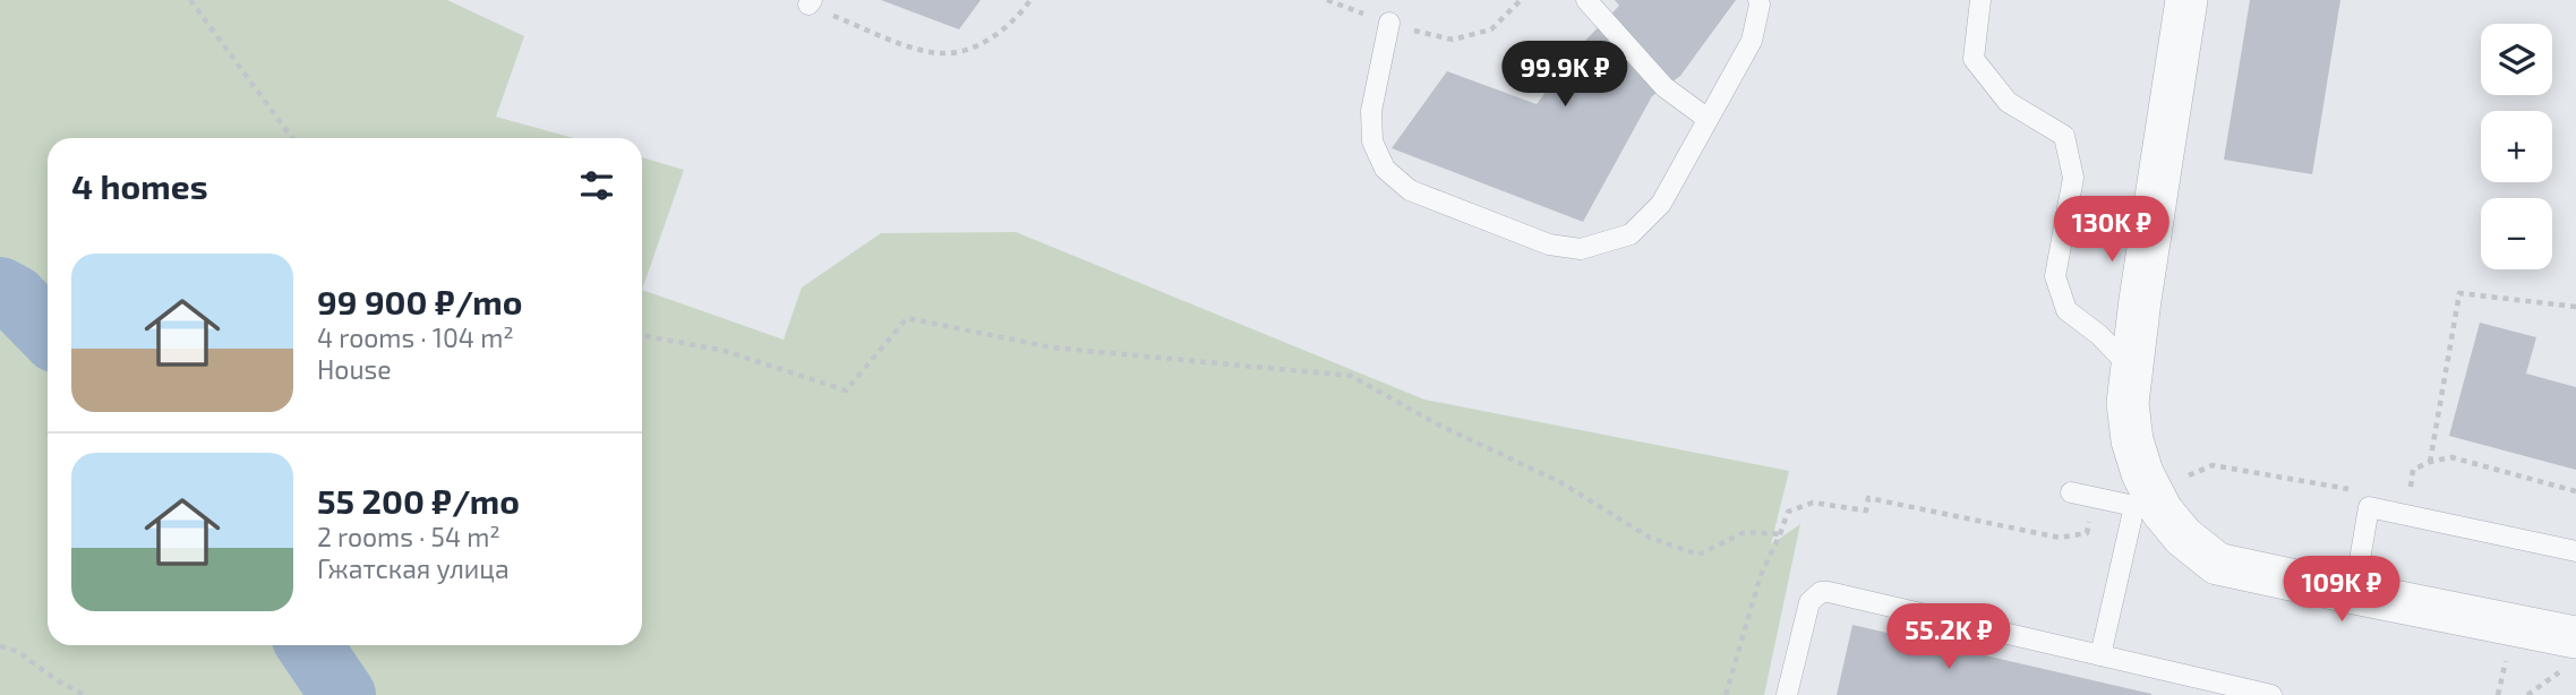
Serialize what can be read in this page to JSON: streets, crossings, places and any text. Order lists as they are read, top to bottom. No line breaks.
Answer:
{"page":{"map_buttons":["+","−"],"price":["99.9K ₽","130K ₽","109K ₽","55.2K ₽"],"heading":"4 homes","list":[{"name":"99 900 ₽/mo","note":"4 rooms · 104 m² · House"},{"name":"55 200 ₽/mo","note":"2 rooms · 54 m² · Гжатская улица"}]}}
